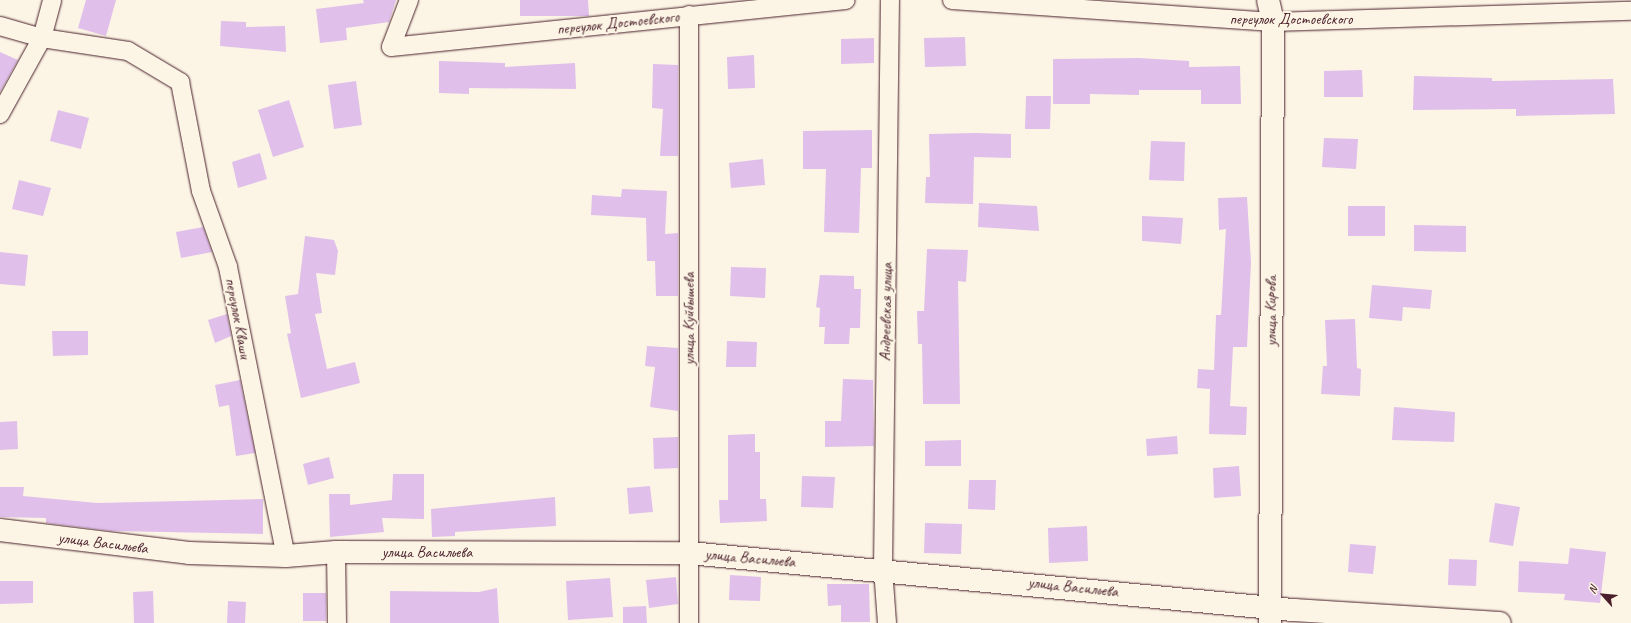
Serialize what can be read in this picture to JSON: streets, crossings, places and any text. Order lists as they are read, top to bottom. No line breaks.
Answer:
{"streets":{"street":["переулок Достоевского","улица Кирова","Андреевская улица","переулок Кваши","улица Куйбышева","улица Васильева"]},"crossings":[["переулок Достоевского","улица Кирова"],["переулок Достоевского","улица Куйбышева"],["улица Кирова","улица Васильева"],["Андреевская улица","улица Васильева"],["переулок Кваши","улица Васильева"],["улица Куйбышева","улица Васильева"]],"north":"top left"}
